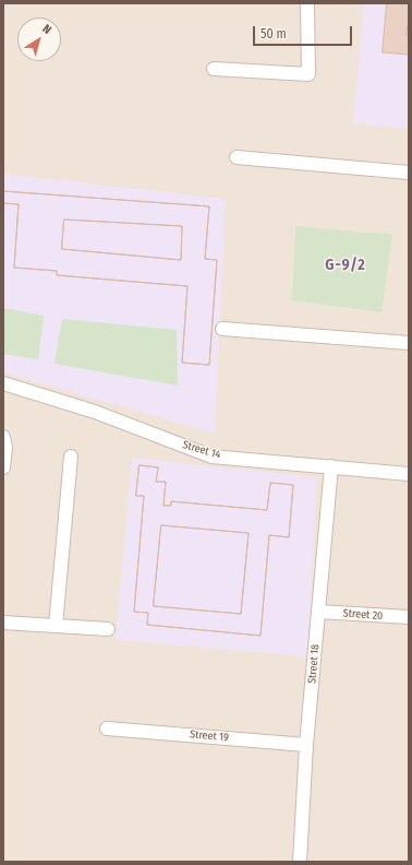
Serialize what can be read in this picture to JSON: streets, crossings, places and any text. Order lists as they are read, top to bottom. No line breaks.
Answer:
{"streets":{"street":["Street 14","Street 20","Street 18","Street 19"]},"crossings":[["Street 14","Street 18"],["Street 20","Street 18"],["Street 18","Street 19"]],"districts":["G-9/2"],"scale_bar":"50 m","north":"top right"}
